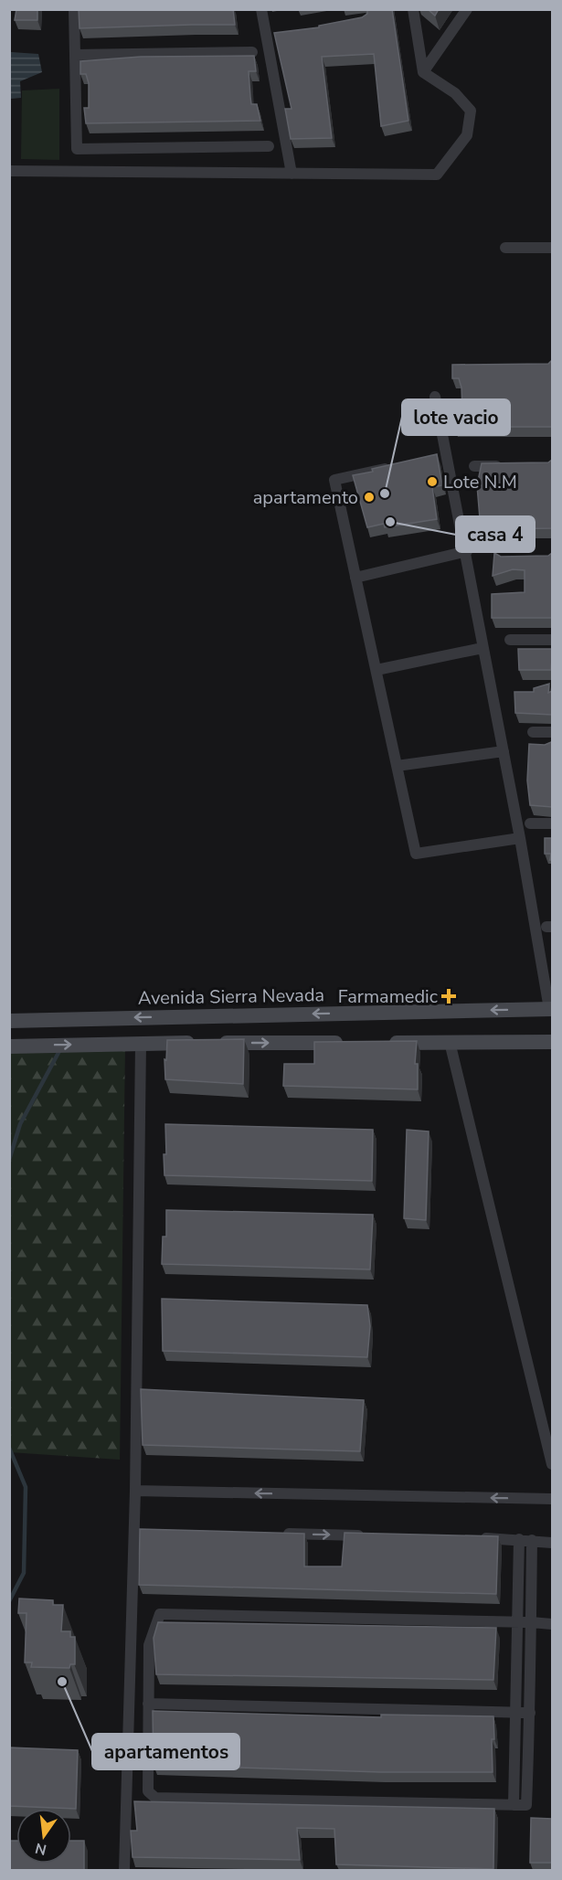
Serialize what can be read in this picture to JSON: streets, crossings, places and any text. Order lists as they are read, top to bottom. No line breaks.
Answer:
{"streets":{"main road":["Avenida Sierra Nevada"]},"places":{"other":["Lote N.M","lote vacio","apartamento","casa 4","apartamentos"],"health":["Farmamedic"]},"north":"bottom"}
